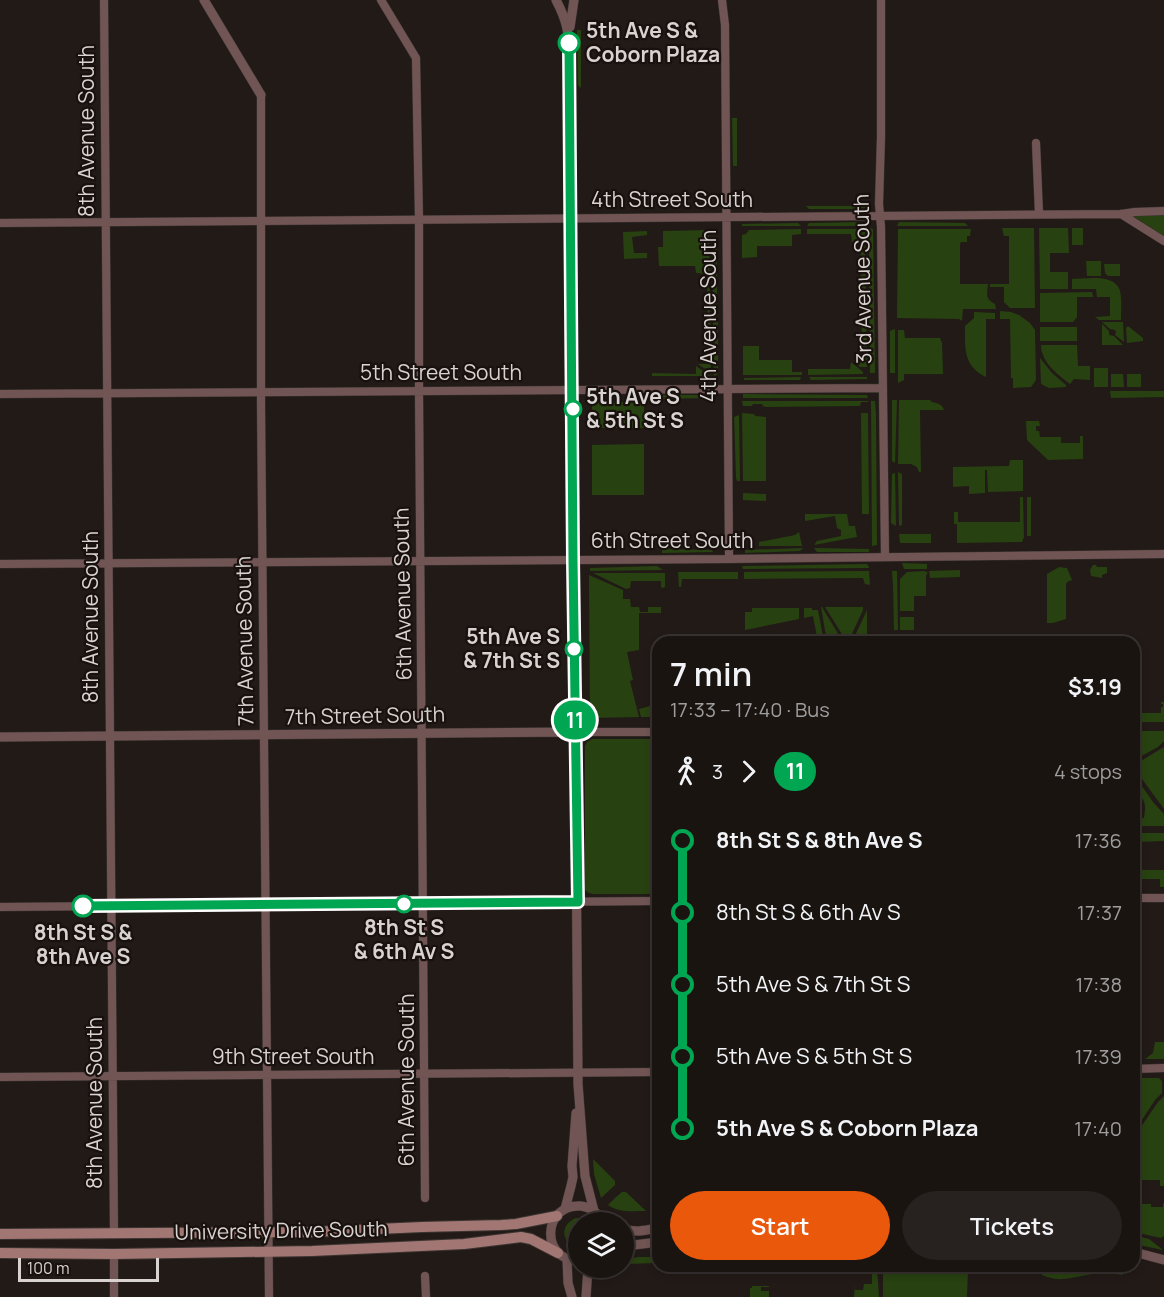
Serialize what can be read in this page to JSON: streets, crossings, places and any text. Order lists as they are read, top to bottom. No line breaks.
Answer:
{"streets":{"main road":["University Drive South"],"street":["8th Avenue South","4th Street South","3rd Avenue South","4th Avenue South","5th Street South","6th Street South","6th Avenue South","7th Avenue South","7th Street South","9th Street South"]},"crossings":[["8th Avenue South","4th Street South"],["8th Avenue South","5th Street South"],["8th Avenue South","6th Street South"],["8th Avenue South","7th Street South"],["8th Avenue South","9th Street South"],["8th Avenue South","University Drive South"],["4th Street South","3rd Avenue South"],["4th Street South","4th Avenue South"],["4th Street South","6th Avenue South"],["4th Street South","7th Avenue South"],["3rd Avenue South","5th Street South"],["3rd Avenue South","6th Street South"],["4th Avenue South","5th Street South"],["4th Avenue South","6th Street South"],["5th Street South","6th Avenue South"],["5th Street South","7th Avenue South"],["6th Street South","6th Avenue South"],["6th Street South","7th Avenue South"],["6th Avenue South","7th Street South"],["6th Avenue South","9th Street South"],["7th Avenue South","7th Street South"],["7th Avenue South","9th Street South"],["7th Avenue South","University Drive South"]],"places":["5th Ave S & Coborn Plaza","5th Ave S & 5th St S","5th Ave S & 7th St S","8th St S & 6th Av S","8th St S & 8th Ave S"],"lines":["bus line 11"],"scale_bar":"100 m","page":{"on_map":"11","heading":["7 min","17:33 – 17:40 · Bus","$3.19"],"legs":["3","11","4 stops"],"list":[{"name":"8th St S & 8th Ave S","value":"17:36"},{"name":"8th St S & 6th Av S","value":"17:37"},{"name":"5th Ave S & 7th St S","value":"17:38"},{"name":"5th Ave S & 5th St S","value":"17:39"},{"name":"5th Ave S & Coborn Plaza","value":"17:40"}],"buttons":["Start","Tickets"],"scale":"100 m"}}
